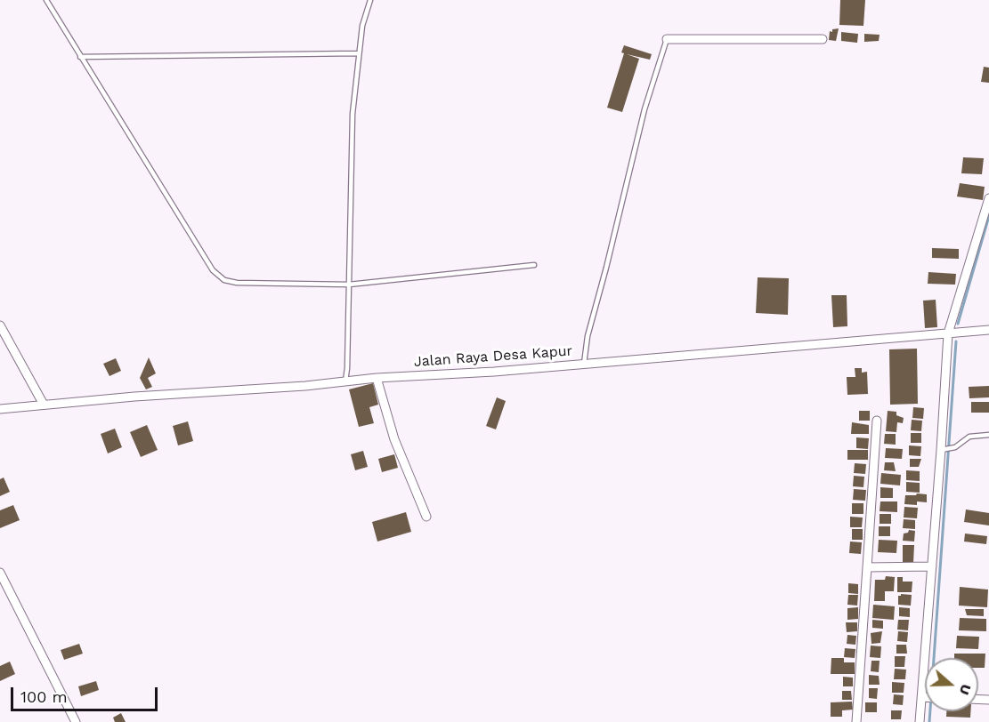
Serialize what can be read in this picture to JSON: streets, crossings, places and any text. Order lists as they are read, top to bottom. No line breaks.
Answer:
{"streets":{"street":["Jalan Raya Desa Kapur"]},"scale_bar":"100 m","north":"right"}
